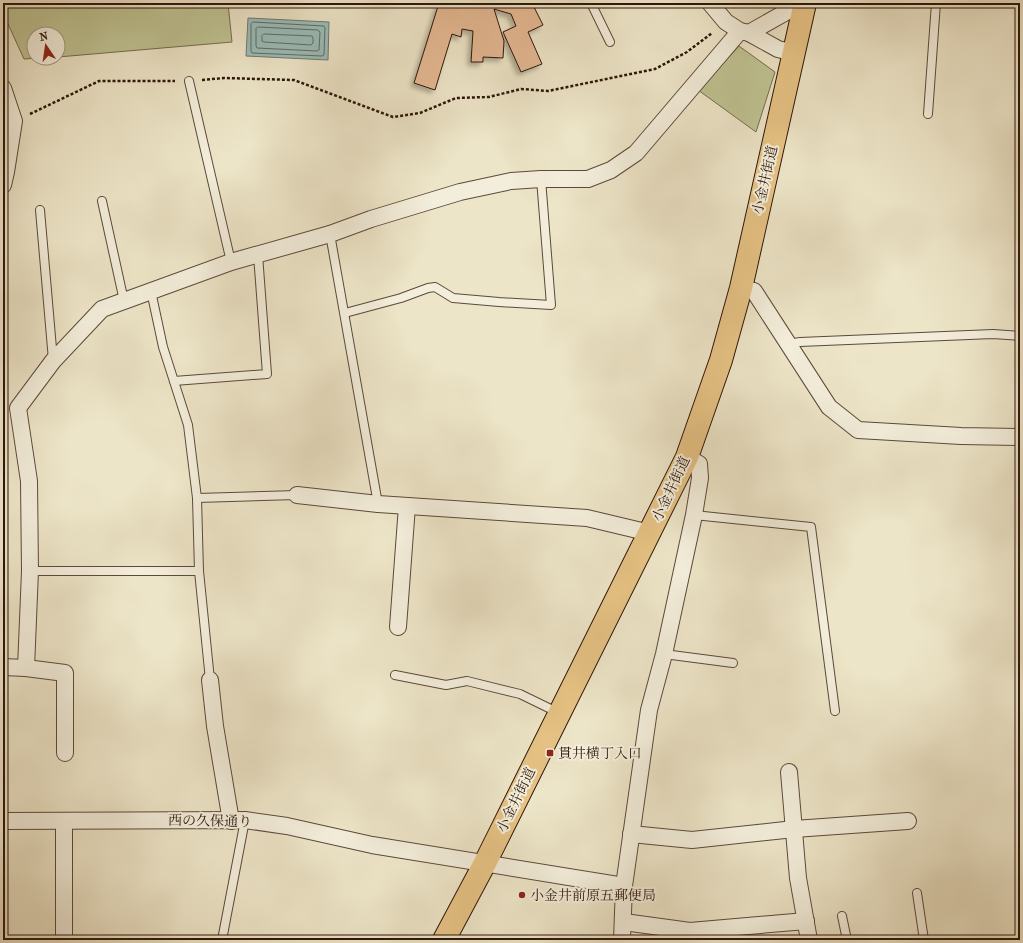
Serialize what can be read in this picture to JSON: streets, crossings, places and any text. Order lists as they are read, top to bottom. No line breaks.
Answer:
{"streets":{"main road":["小金井街道"],"street":["西の久保通り"]},"crossings":[["小金井街道","西の久保通り"]],"places":{"transit":["貫井横丁入口"],"other":["小金井前原五郵便局"]},"north":"top"}
